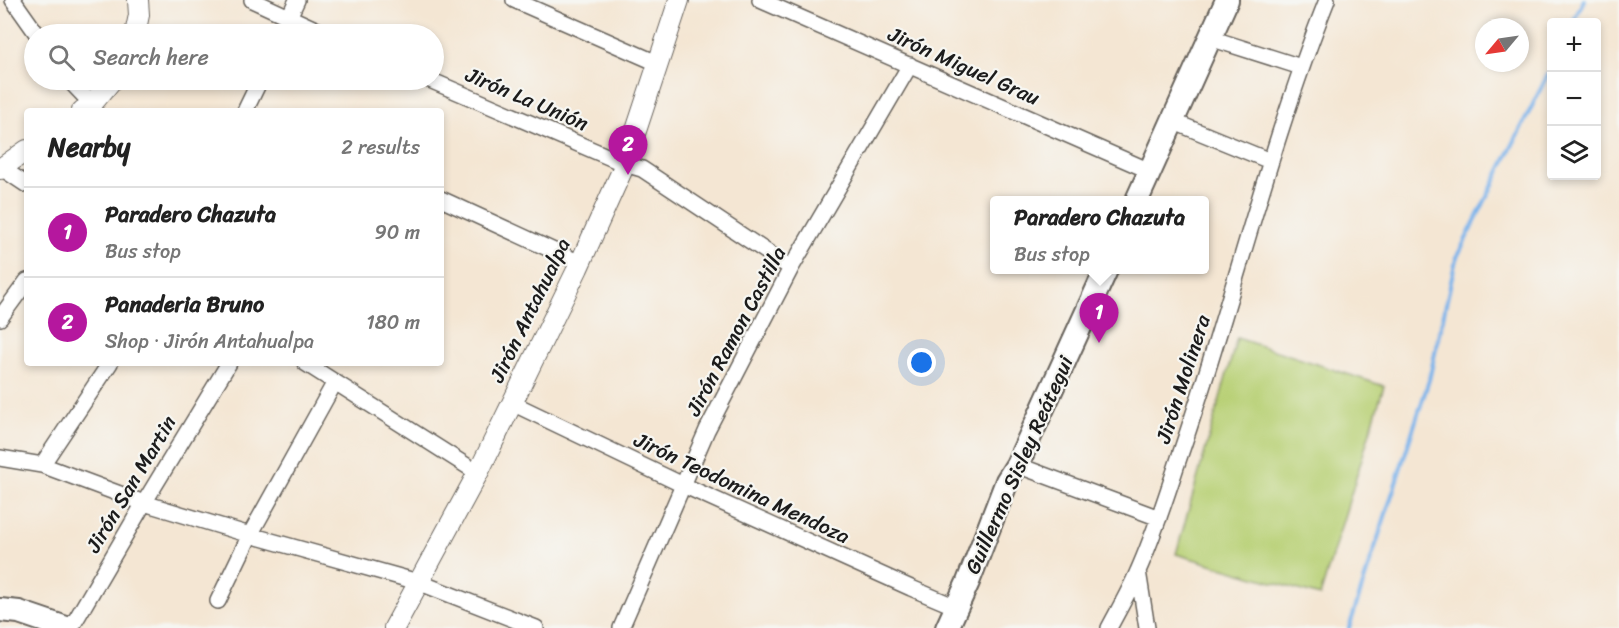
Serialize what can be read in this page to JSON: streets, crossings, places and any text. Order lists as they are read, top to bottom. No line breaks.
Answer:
{"streets":{"main road":["Guillermo Sisley Reátegui"],"street":["Jirón Miguel Grau","Jirón La Unión","Jirón Antahualpa","Jirón Ramon Castilla","Jirón Molinera","Jirón San Martin","Jirón Teodomina Mendoza"]},"crossings":[["Jirón Miguel Grau","Jirón Ramon Castilla"],["Jirón La Unión","Jirón Antahualpa"],["Jirón La Unión","Jirón Ramon Castilla"],["Jirón Antahualpa","Jirón Teodomina Mendoza"],["Jirón Ramon Castilla","Jirón Teodomina Mendoza"],["Guillermo Sisley Reátegui","Jirón Teodomina Mendoza"]],"north":"bottom left","page":{"map_buttons":["+","−"],"search":"Search here","heading":["Nearby","2 results"],"pins":["2","1"],"list":[{"mark":"1","name":"Paradero Chazuta","note":"Bus stop","value":"90 m"},{"mark":"2","name":"Panaderia Bruno","note":"Shop · Jirón Antahualpa","value":"180 m"}],"popup":["Paradero Chazuta","Bus stop"]}}
